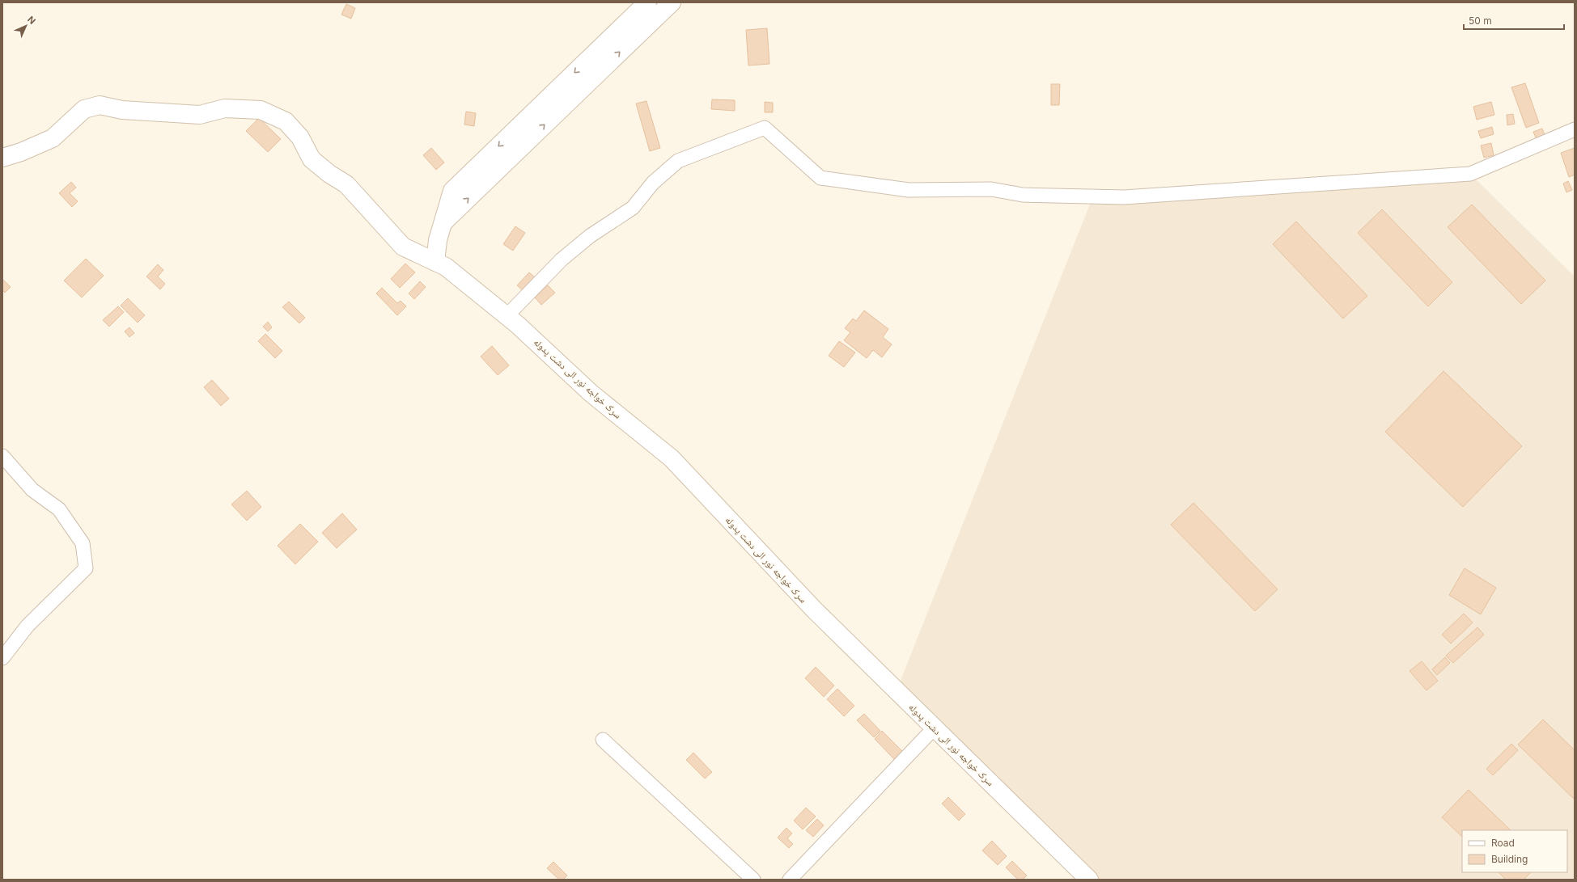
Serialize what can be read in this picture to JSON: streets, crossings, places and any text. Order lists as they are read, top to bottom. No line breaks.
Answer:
{"streets":{"main road":["سرک خواجه نور الی دشت پدوله"]},"legend":["Road","Building"],"scale_bar":"50 m","north":"top right"}
